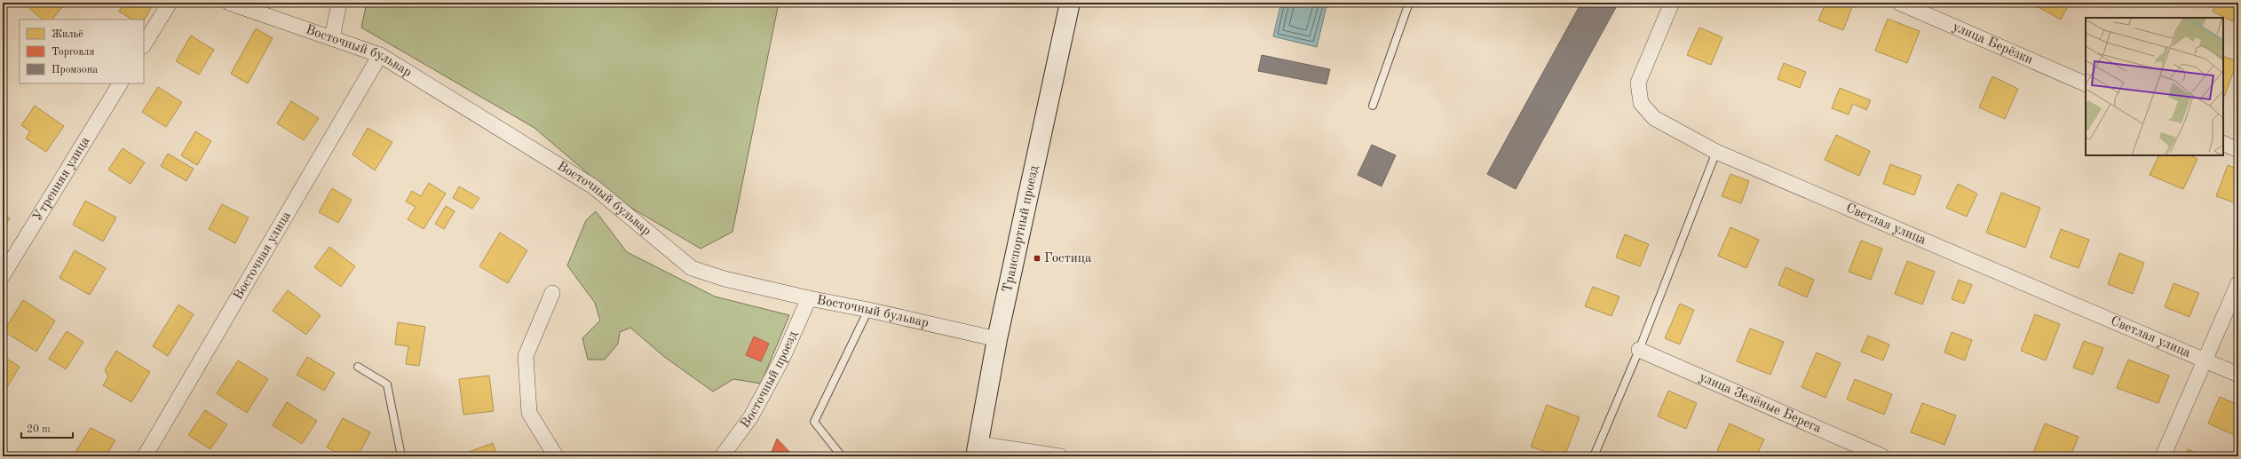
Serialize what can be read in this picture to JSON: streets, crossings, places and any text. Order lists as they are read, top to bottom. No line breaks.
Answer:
{"streets":{"main road":["Транспортный проезд"],"street":["улица Берёзки","Восточный бульвар","Утренняя улица","Светлая улица","Восточная улица","Восточный проезд","улица Зелёные Берега"]},"crossings":[["Восточный бульвар","Транспортный проезд"],["Восточный бульвар","Восточная улица"],["Восточный бульвар","Восточный проезд"]],"places":{"transit":["Гостица"]},"legend":["Жильё","Торговля","Промзона"],"scale_bar":"20 m"}
